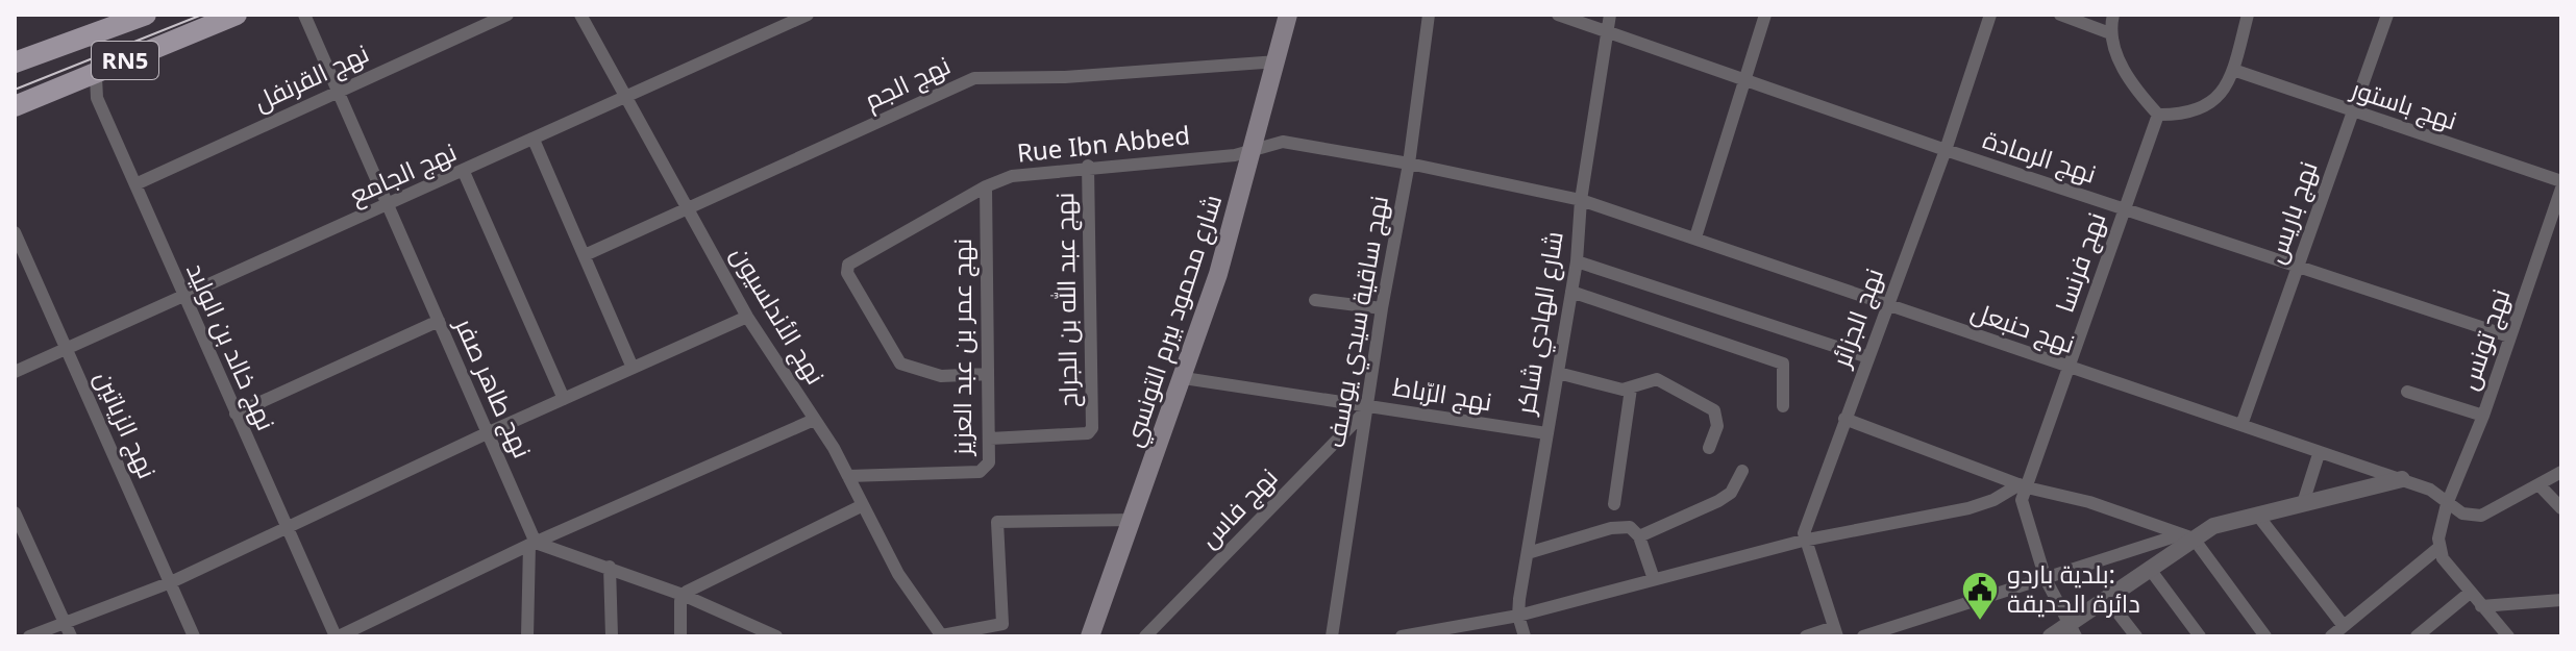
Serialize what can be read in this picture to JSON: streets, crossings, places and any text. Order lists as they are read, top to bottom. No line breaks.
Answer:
{"streets":{"main road":["RN5","شارع محمود بيرم التونسي"],"street":["نهج القرنفل","نهج الجم","نهج باستور","Rue Ibn Abbed","نهج الرمادة","نهج الجامع","نهج باريس","نهج فرنسا","نهج عبد الله بن الجراح","نهج الأندلسيون","نهج الجزائر","نهج ساقية سيدي يوسف","شارع الهادي شاكر","نهج حنبعل","نهج تونس","نهج خالد بن الوليد","نهج عمر بن عبد العزيز","نهج طاهر صفر","نهج الرّباط","نهج الزياتين","نهج فاس"]},"crossings":[["RN5","نهج خالد بن الوليد"],["نهج القرنفل","نهج خالد بن الوليد"],["نهج القرنفل","نهج طاهر صفر"],["نهج الجم","نهج الأندلسيون"],["نهج الجم","شارع محمود بيرم التونسي"],["نهج باستور","نهج باريس"],["Rue Ibn Abbed","نهج عبد الله بن الجراح"],["Rue Ibn Abbed","شارع محمود بيرم التونسي"],["Rue Ibn Abbed","نهج ساقية سيدي يوسف"],["Rue Ibn Abbed","شارع الهادي شاكر"],["Rue Ibn Abbed","نهج حنبعل"],["Rue Ibn Abbed","نهج عمر بن عبد العزيز"],["نهج الرمادة","نهج باريس"],["نهج الرمادة","نهج فرنسا"],["نهج الرمادة","نهج الجزائر"],["نهج الرمادة","شارع الهادي شاكر"],["نهج الرمادة","نهج تونس"],["نهج الجامع","نهج الأندلسيون"],["نهج الجامع","نهج خالد بن الوليد"],["نهج الجامع","نهج طاهر صفر"],["نهج الجامع","نهج الزياتين"],["نهج باريس","نهج حنبعل"],["نهج فرنسا","نهج حنبعل"],["نهج عبد الله بن الجراح","نهج عمر بن عبد العزيز"],["نهج الأندلسيون","نهج عمر بن عبد العزيز"],["نهج الجزائر","نهج حنبعل"],["شارع محمود بيرم التونسي","نهج الرّباط"],["نهج ساقية سيدي يوسف","نهج الرّباط"],["نهج ساقية سيدي يوسف","نهج فاس"],["شارع الهادي شاكر","نهج حنبعل"],["شارع الهادي شاكر","نهج الرّباط"],["نهج حنبعل","نهج تونس"],["نهج الرّباط","نهج فاس"]],"places":{"public building":["بلدية باردو: دائرة الحديقة"]}}
